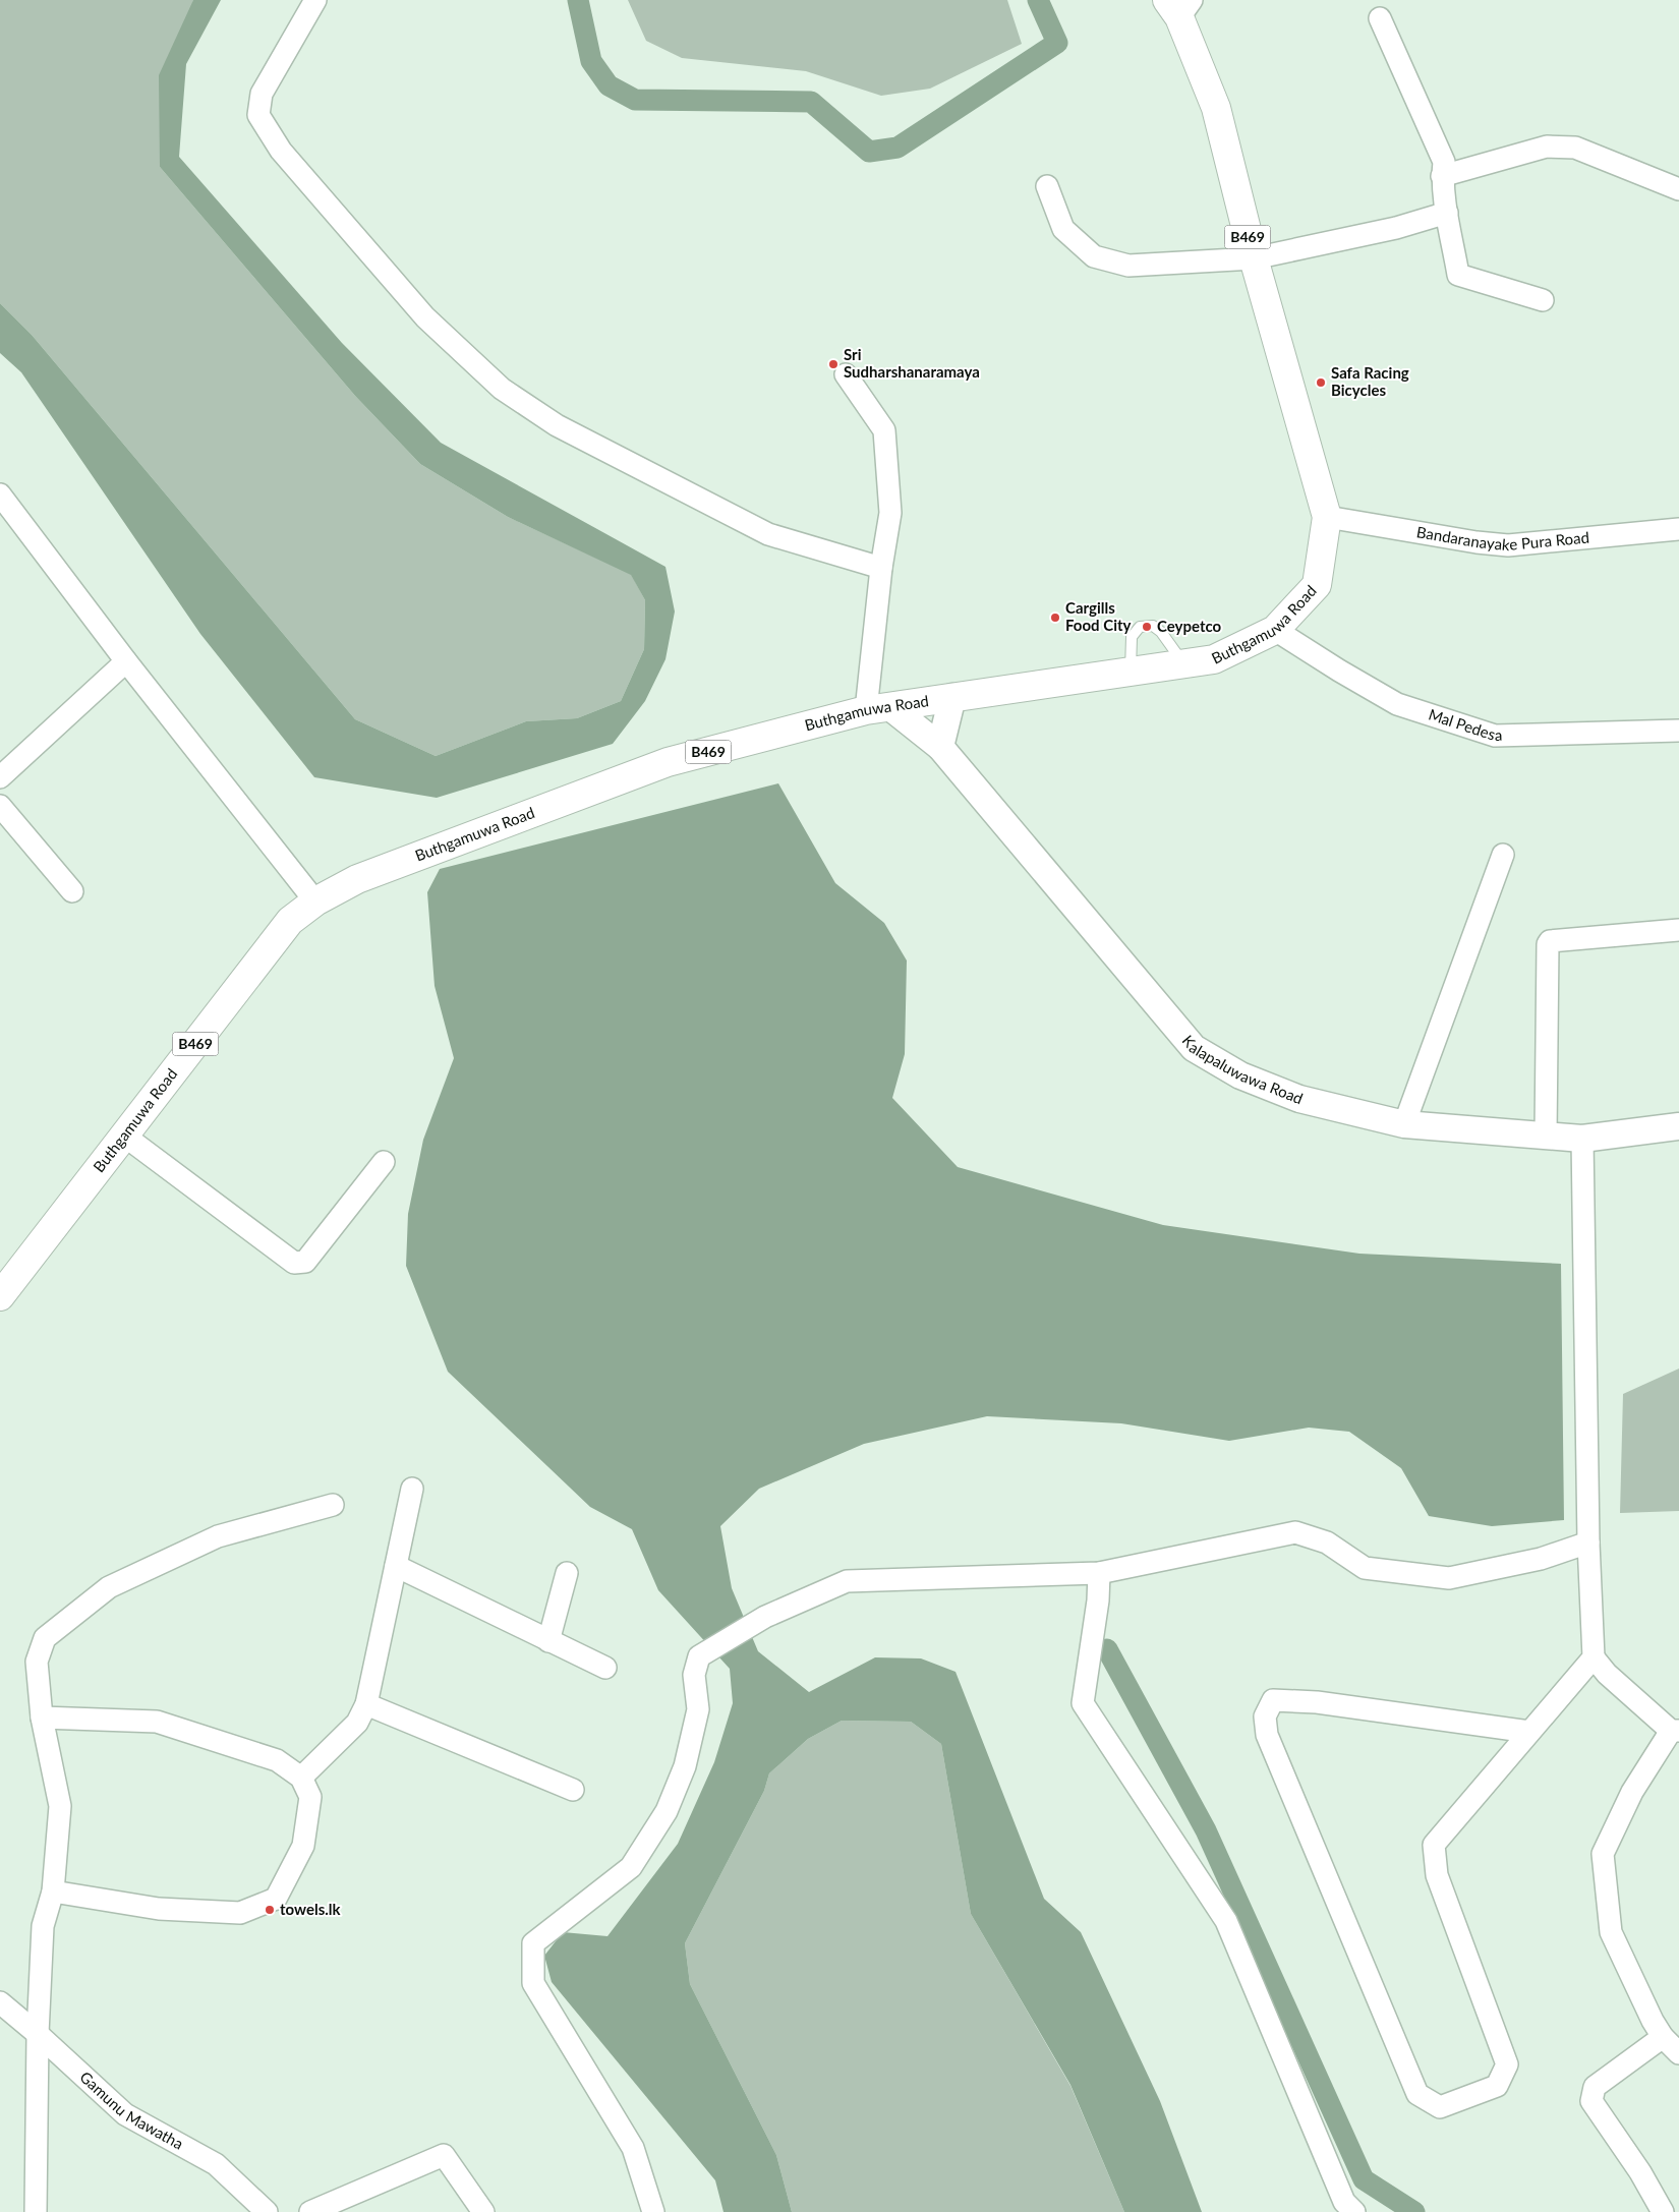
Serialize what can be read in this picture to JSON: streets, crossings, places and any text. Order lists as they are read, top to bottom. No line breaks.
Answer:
{"streets":{"main road":["B469","Buthgamuwa Road"],"street":["Bandaranayake Pura Road","Mal Pedesa","Kalapaluwawa Road","Gamunu Mawatha"]},"crossings":[["Bandaranayake Pura Road","Buthgamuwa Road"],["Buthgamuwa Road","Mal Pedesa"],["Buthgamuwa Road","Kalapaluwawa Road"]],"places":["Sri Sudharshanaramaya","Safa Racing Bicycles","Cargills Food City","Ceypetco","towels.lk"]}
